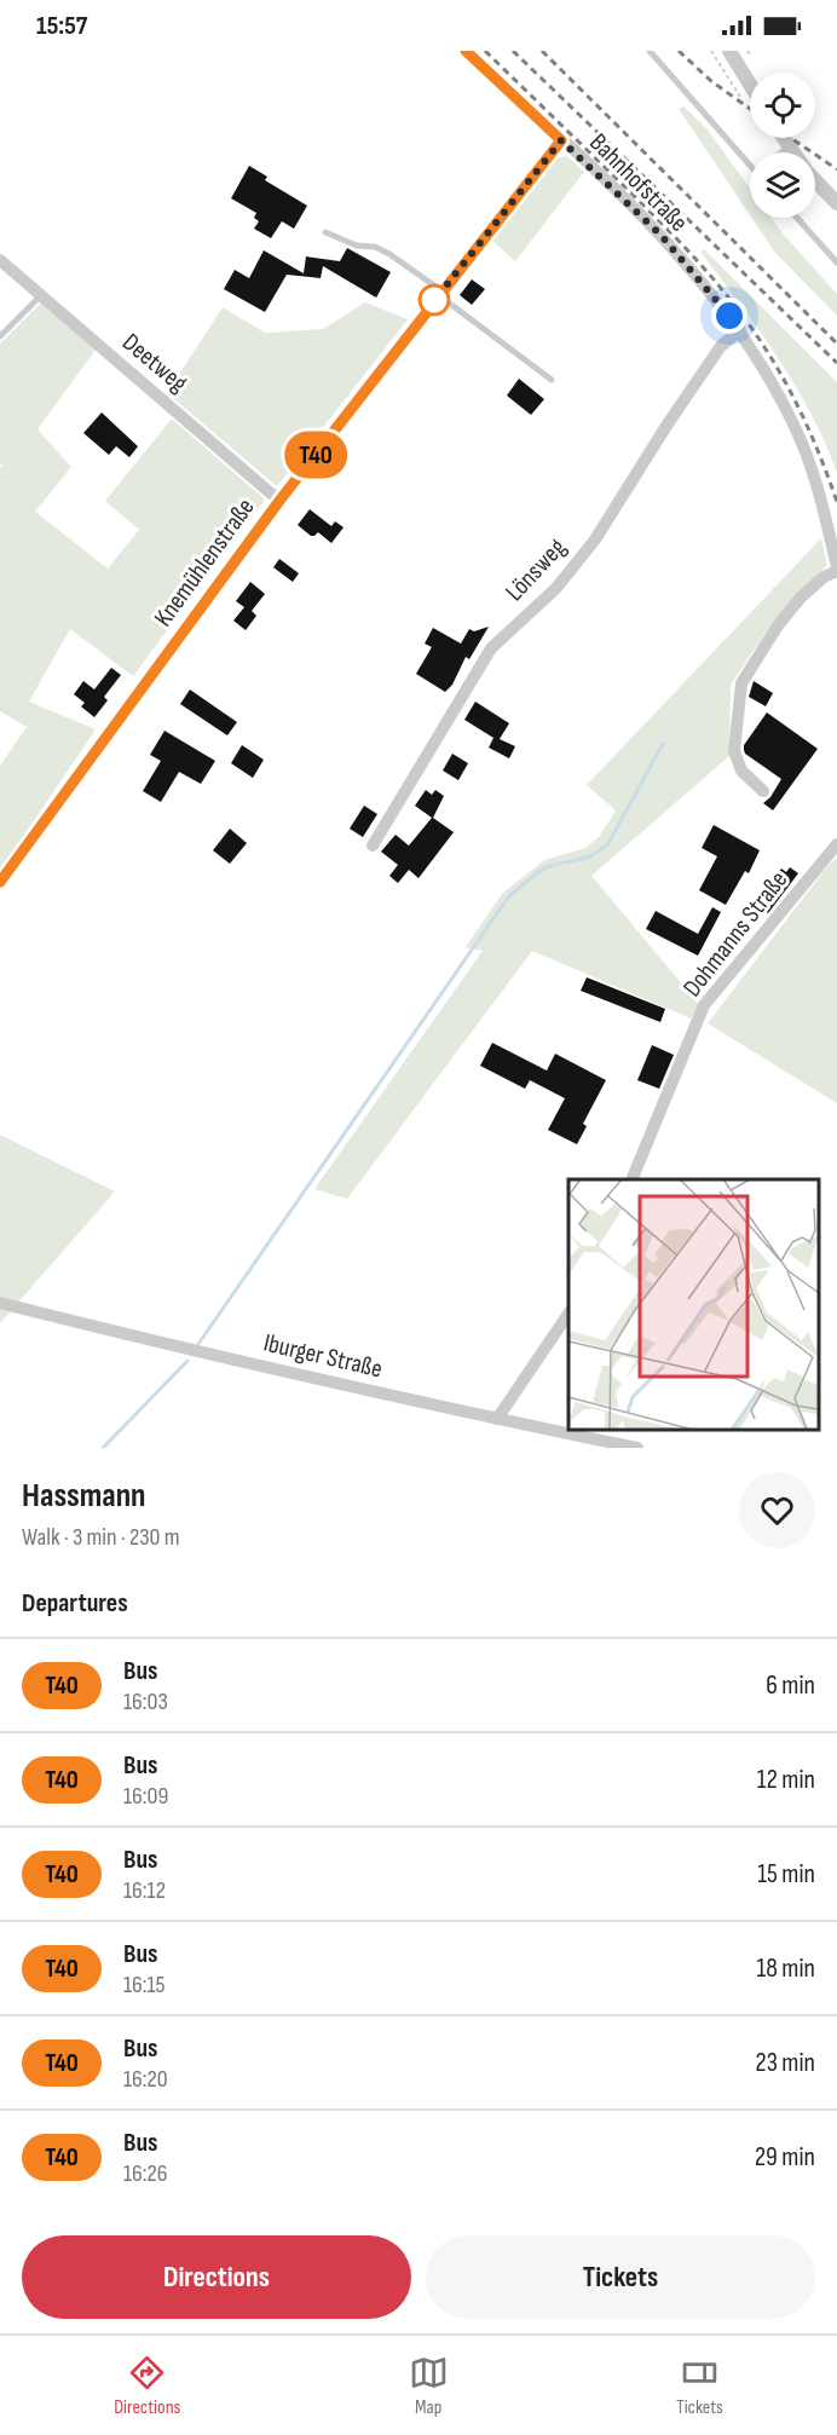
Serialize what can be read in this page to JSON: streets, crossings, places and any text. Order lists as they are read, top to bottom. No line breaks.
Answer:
{"streets":{"street":["Bahnhofstraße","Deetweg","Knemühlenstraße","Lönsweg","Dohmanns Straße","Iburger Straße"]},"crossings":[["Bahnhofstraße","Knemühlenstraße"],["Bahnhofstraße","Lönsweg"],["Deetweg","Knemühlenstraße"]],"lines":["bus line T40"],"page":{"status":"15:57","on_map":"T40","heading":[["Hassmann","Walk · 3 min · 230 m"],"Departures"],"list":[{"mark":"T40","name":"Bus","note":"16:03","value":"6 min"},{"mark":"T40","name":"Bus","note":"16:09","value":"12 min"},{"mark":"T40","name":"Bus","note":"16:12","value":"15 min"},{"mark":"T40","name":"Bus","note":"16:15","value":"18 min"},{"mark":"T40","name":"Bus","note":"16:20","value":"23 min"},{"mark":"T40","name":"Bus","note":"16:26","value":"29 min"}],"buttons":["Directions","Tickets"],"tabs":["Directions","Map","Tickets"]}}
